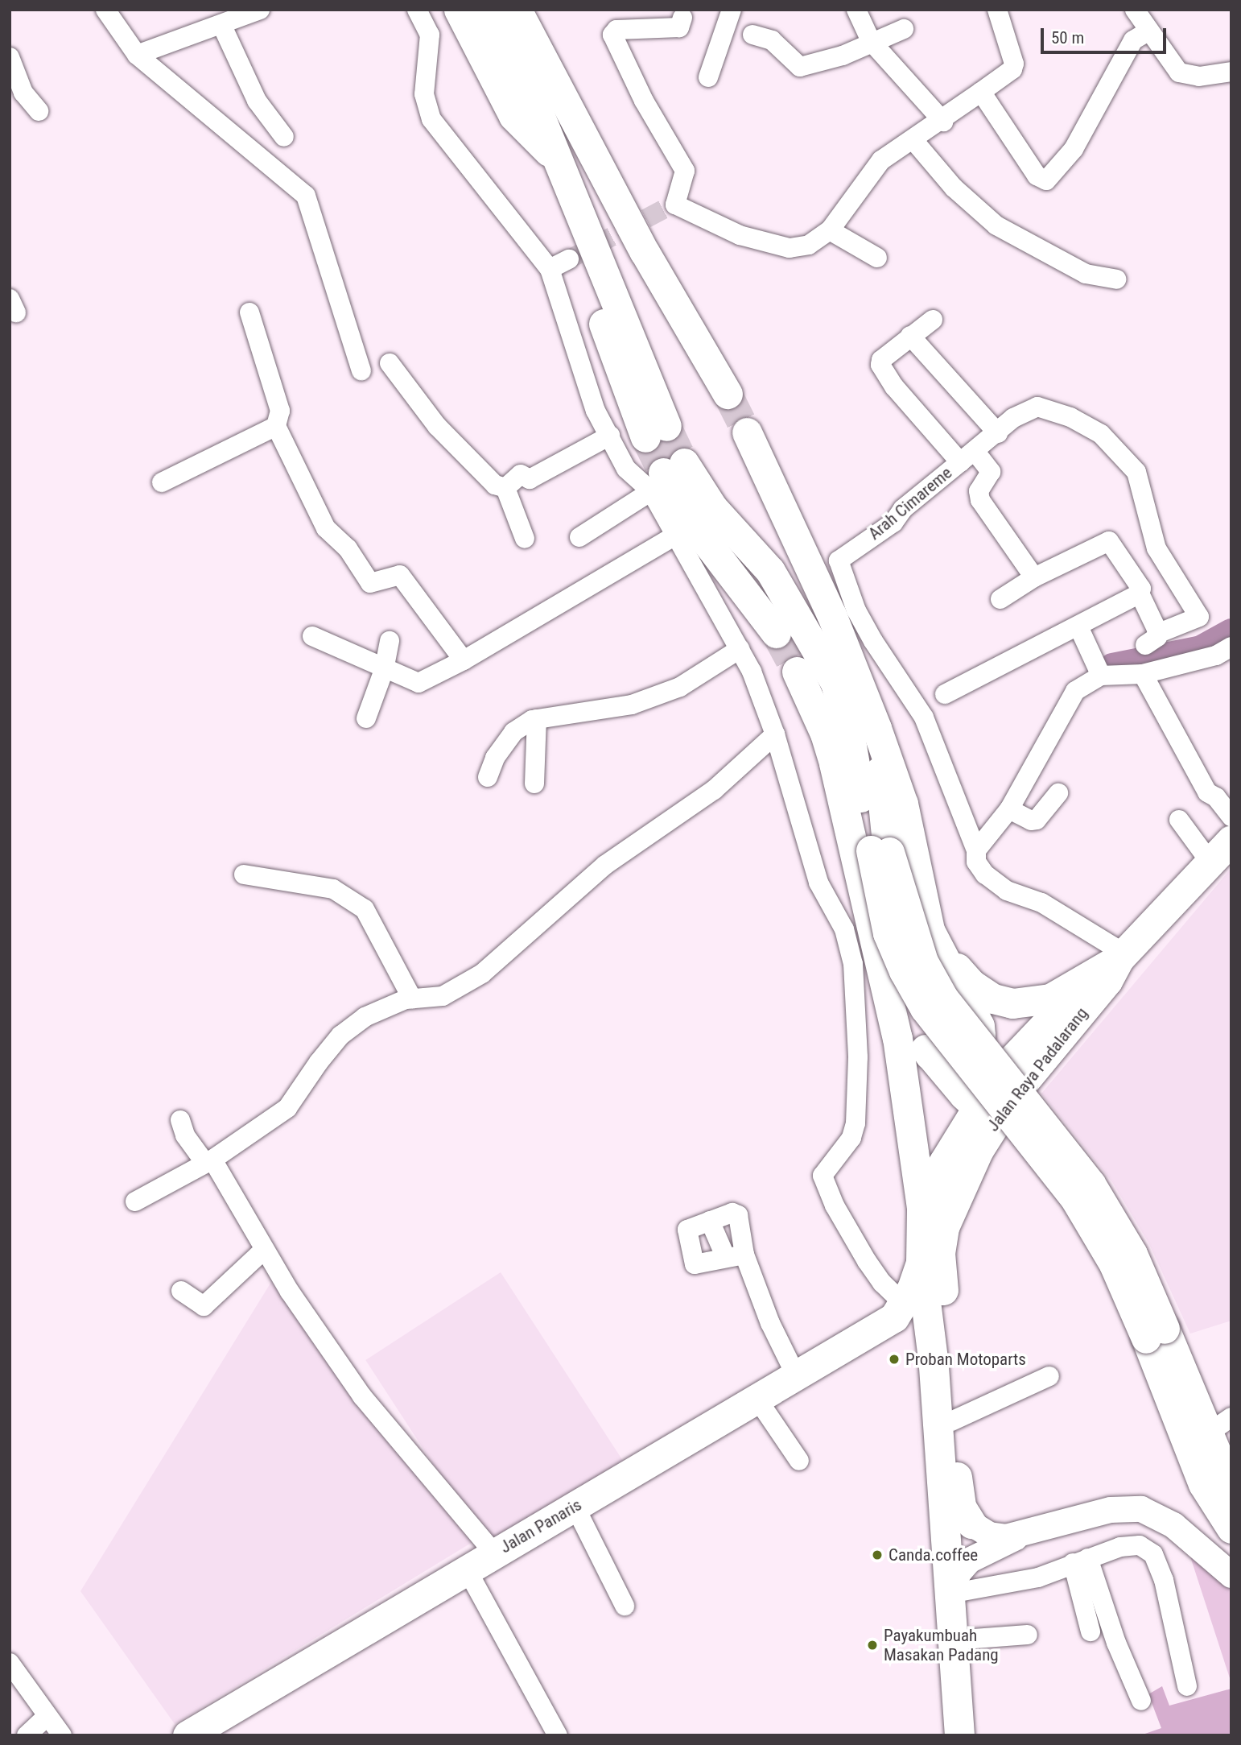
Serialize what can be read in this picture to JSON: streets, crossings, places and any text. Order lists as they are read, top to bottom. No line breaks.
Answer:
{"streets":{"highway":["Jalan Raya Padalarang","Jalan Panaris"],"street":["Arah Cimareme"]},"places":["Proban Motoparts","Canda.coffee","Payakumbuah Masakan Padang"],"scale_bar":"50 m"}
